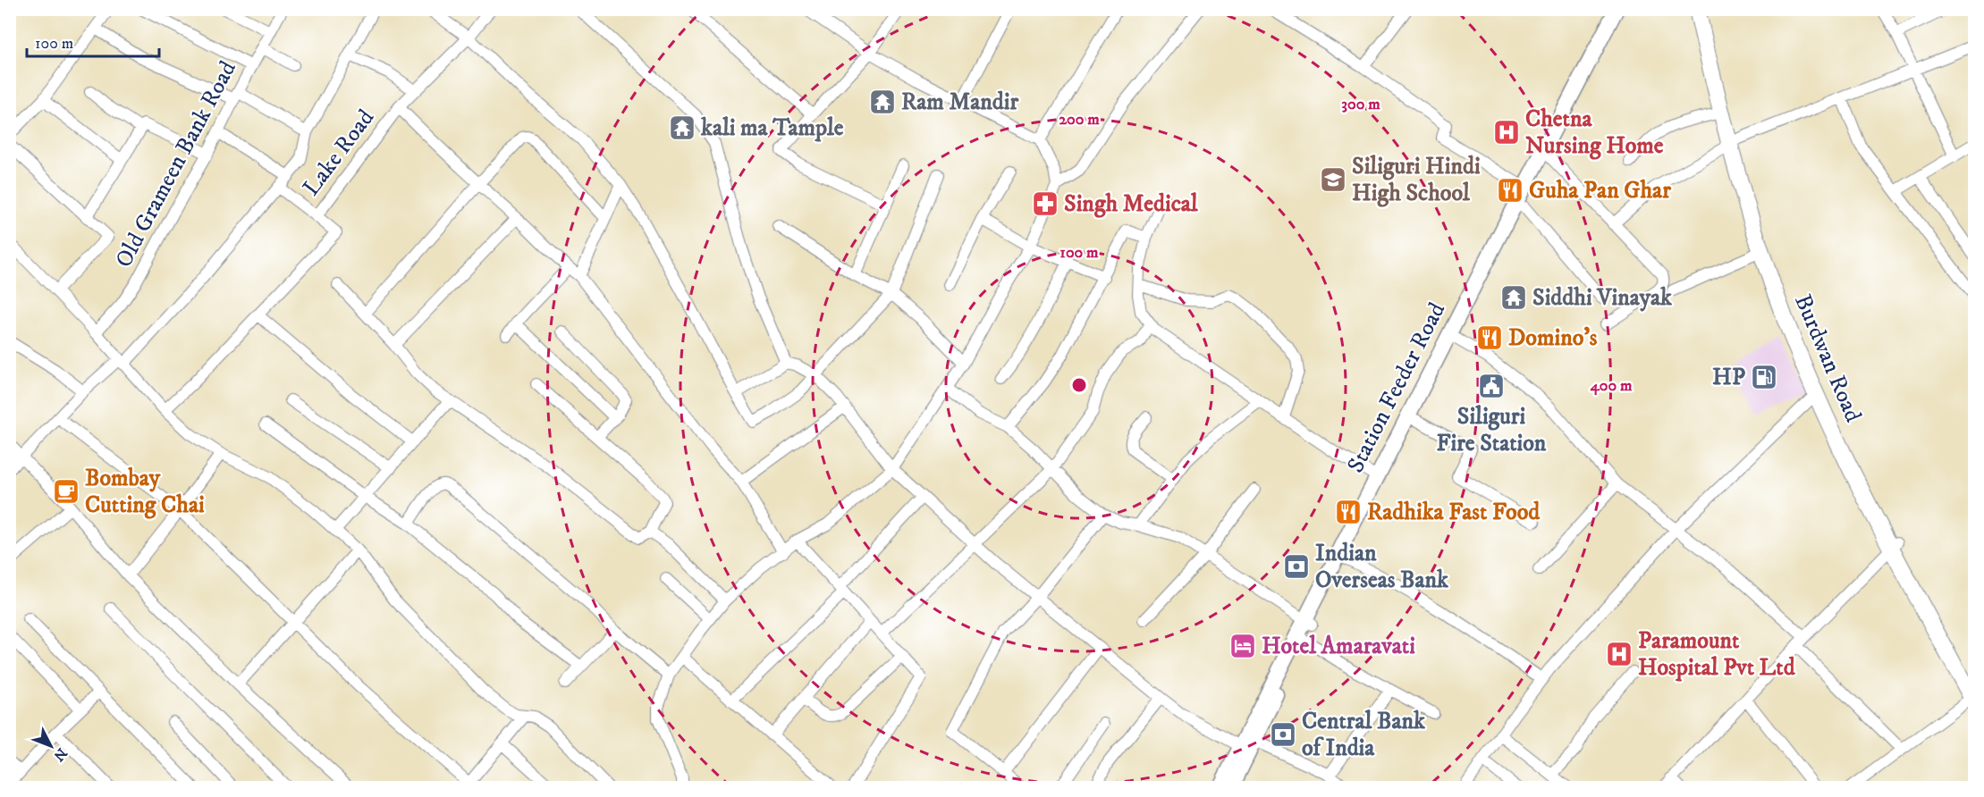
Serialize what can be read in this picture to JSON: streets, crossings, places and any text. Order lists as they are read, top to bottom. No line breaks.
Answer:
{"streets":{"main road":["Burdwan Road"],"street":["Lake Road","Old Grameen Bank Road","Station Feeder Road"]},"places":{"temple":["Ram Mandir","kali ma Tample","Siddhi Vinayak"],"hospital":["Chetna Nursing Home","Paramount Hospital Pvt Ltd"],"school or university":["Siliguri Hindi High School"],"restaurant":["Guha Pan Ghar","Domino's","Radhika Fast Food"],"pharmacy":["Singh Medical"],"fuel station":["HP"],"public building":["Siliguri Fire Station"],"cafe":["Bombay Cutting Chai"],"bank":["Indian Overseas Bank","Central Bank of India"],"hotel":["Hotel Amaravati"]},"scale_bar":"100 m","north":"bottom right","rings":["300 m","200 m","100 m","400 m"]}
